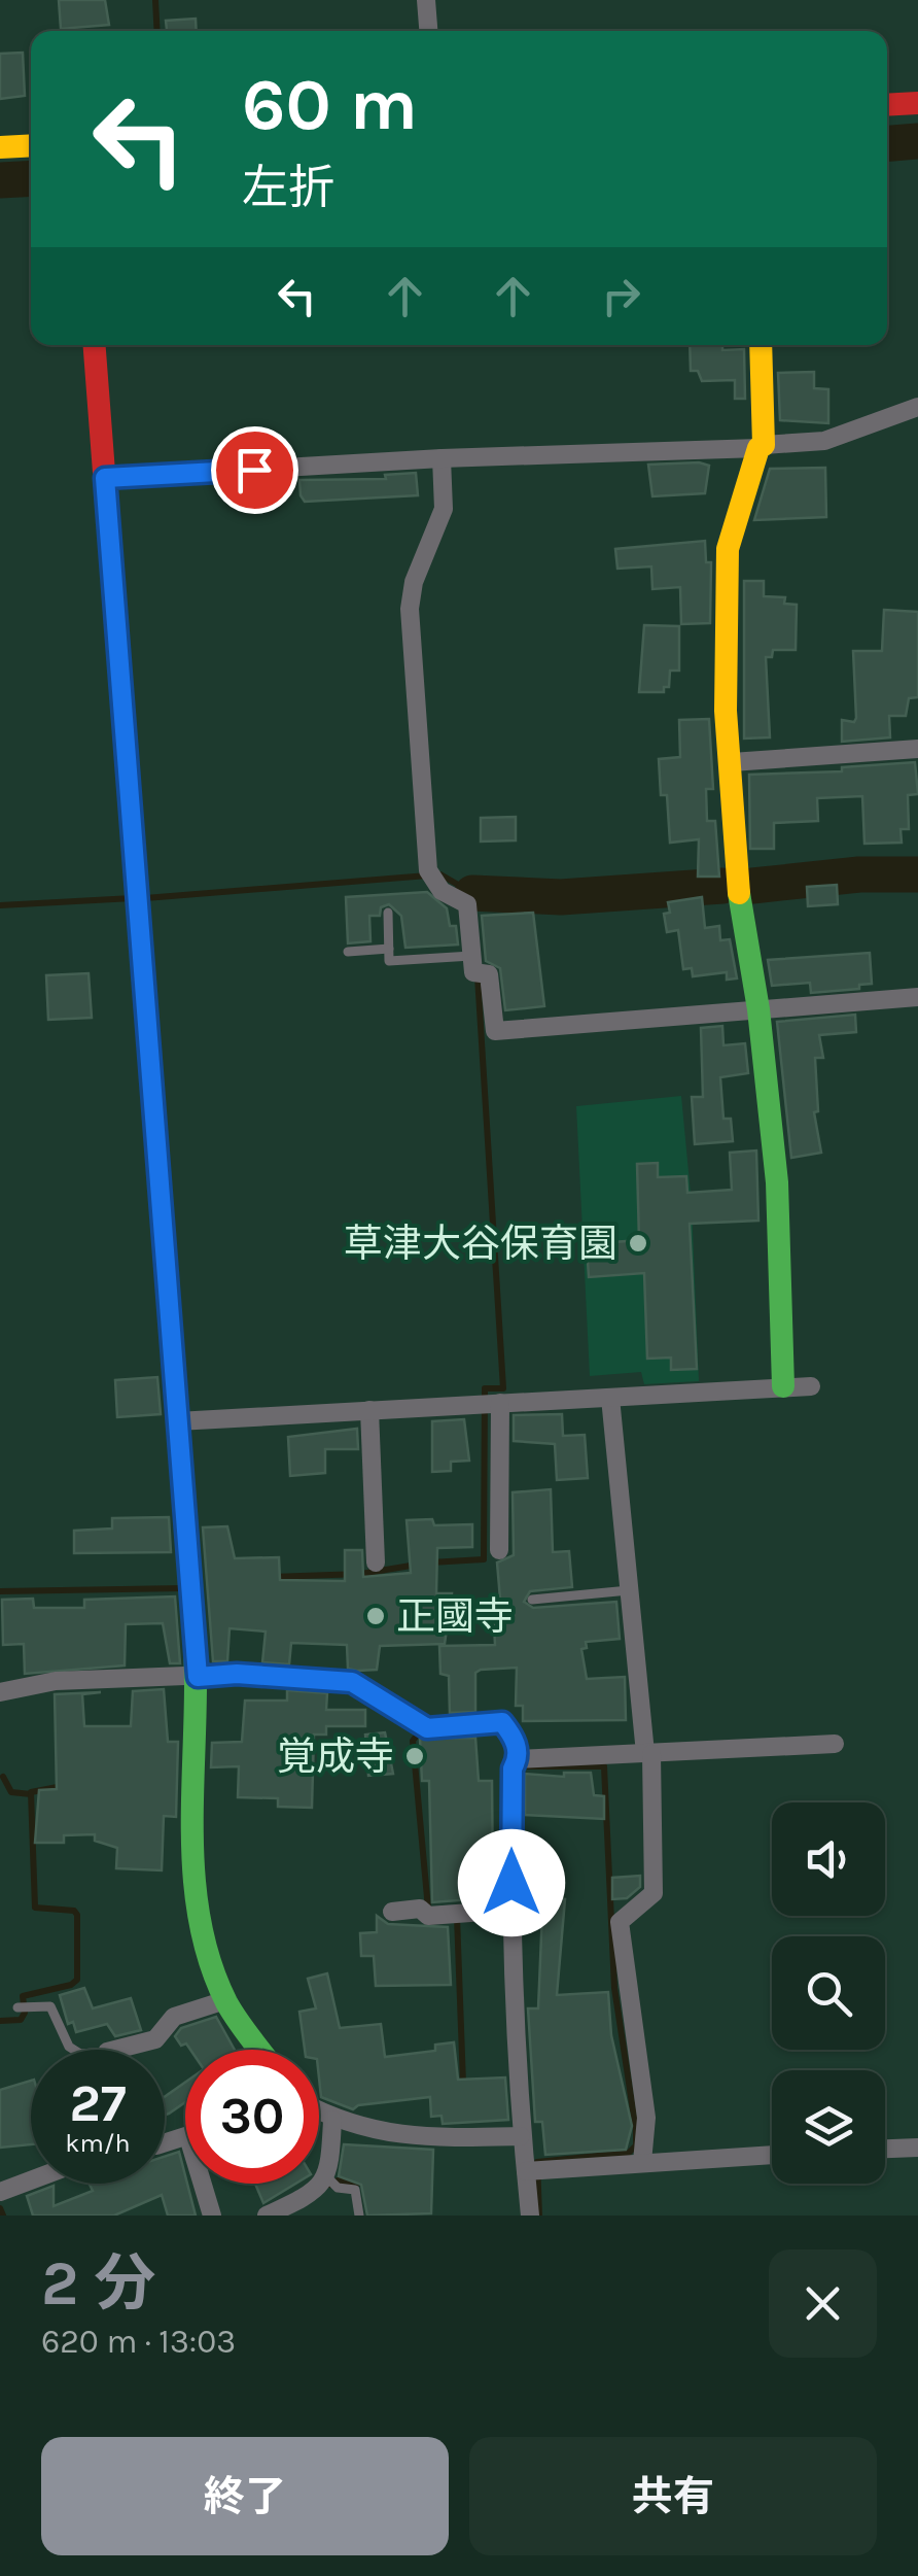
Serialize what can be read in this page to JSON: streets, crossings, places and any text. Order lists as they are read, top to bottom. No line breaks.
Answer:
{"places":["草津大谷保育園","正國寺","覚成寺"],"page":{"turn":["60 m","左折"],"speed":"27 km/h","limit":"30","heading":["2 分","620 m · 13:03"],"buttons":["終了","共有"]}}
